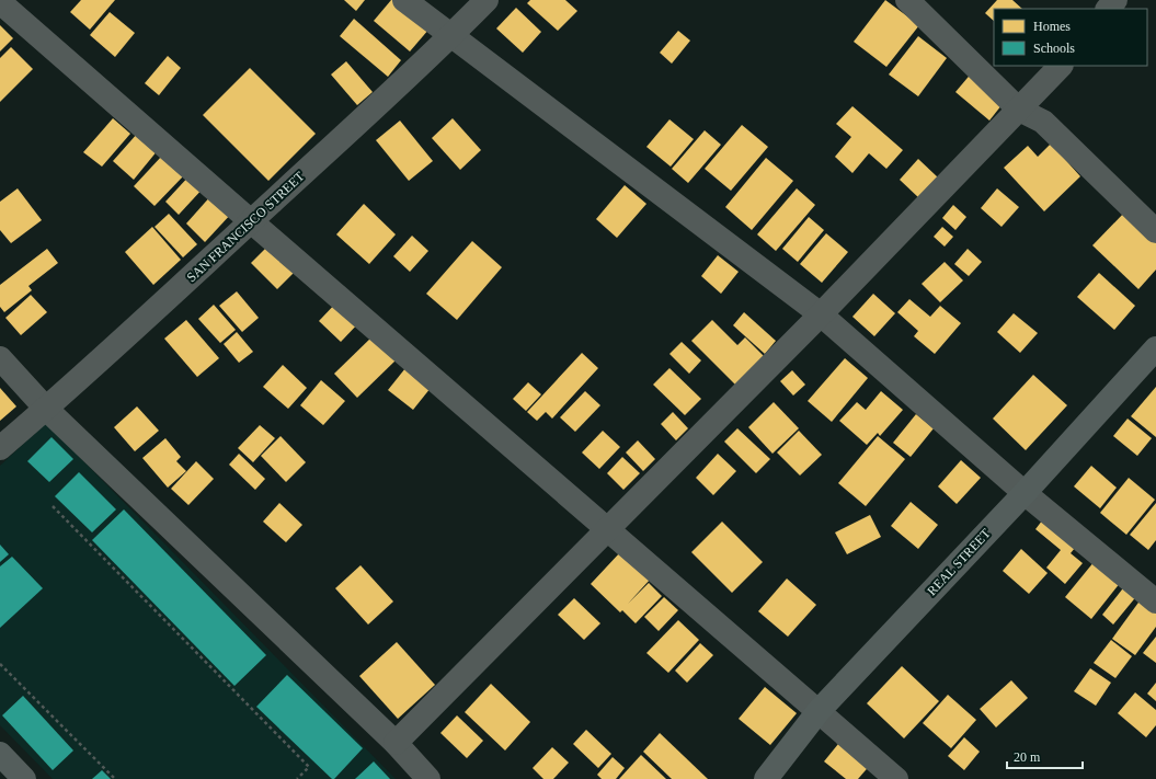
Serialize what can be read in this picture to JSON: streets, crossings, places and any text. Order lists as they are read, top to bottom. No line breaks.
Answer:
{"streets":{"main road":["REAL STREET"],"street":["SAN FRANCISCO STREET"]},"legend":["Homes","Schools"],"scale_bar":"20 m"}
